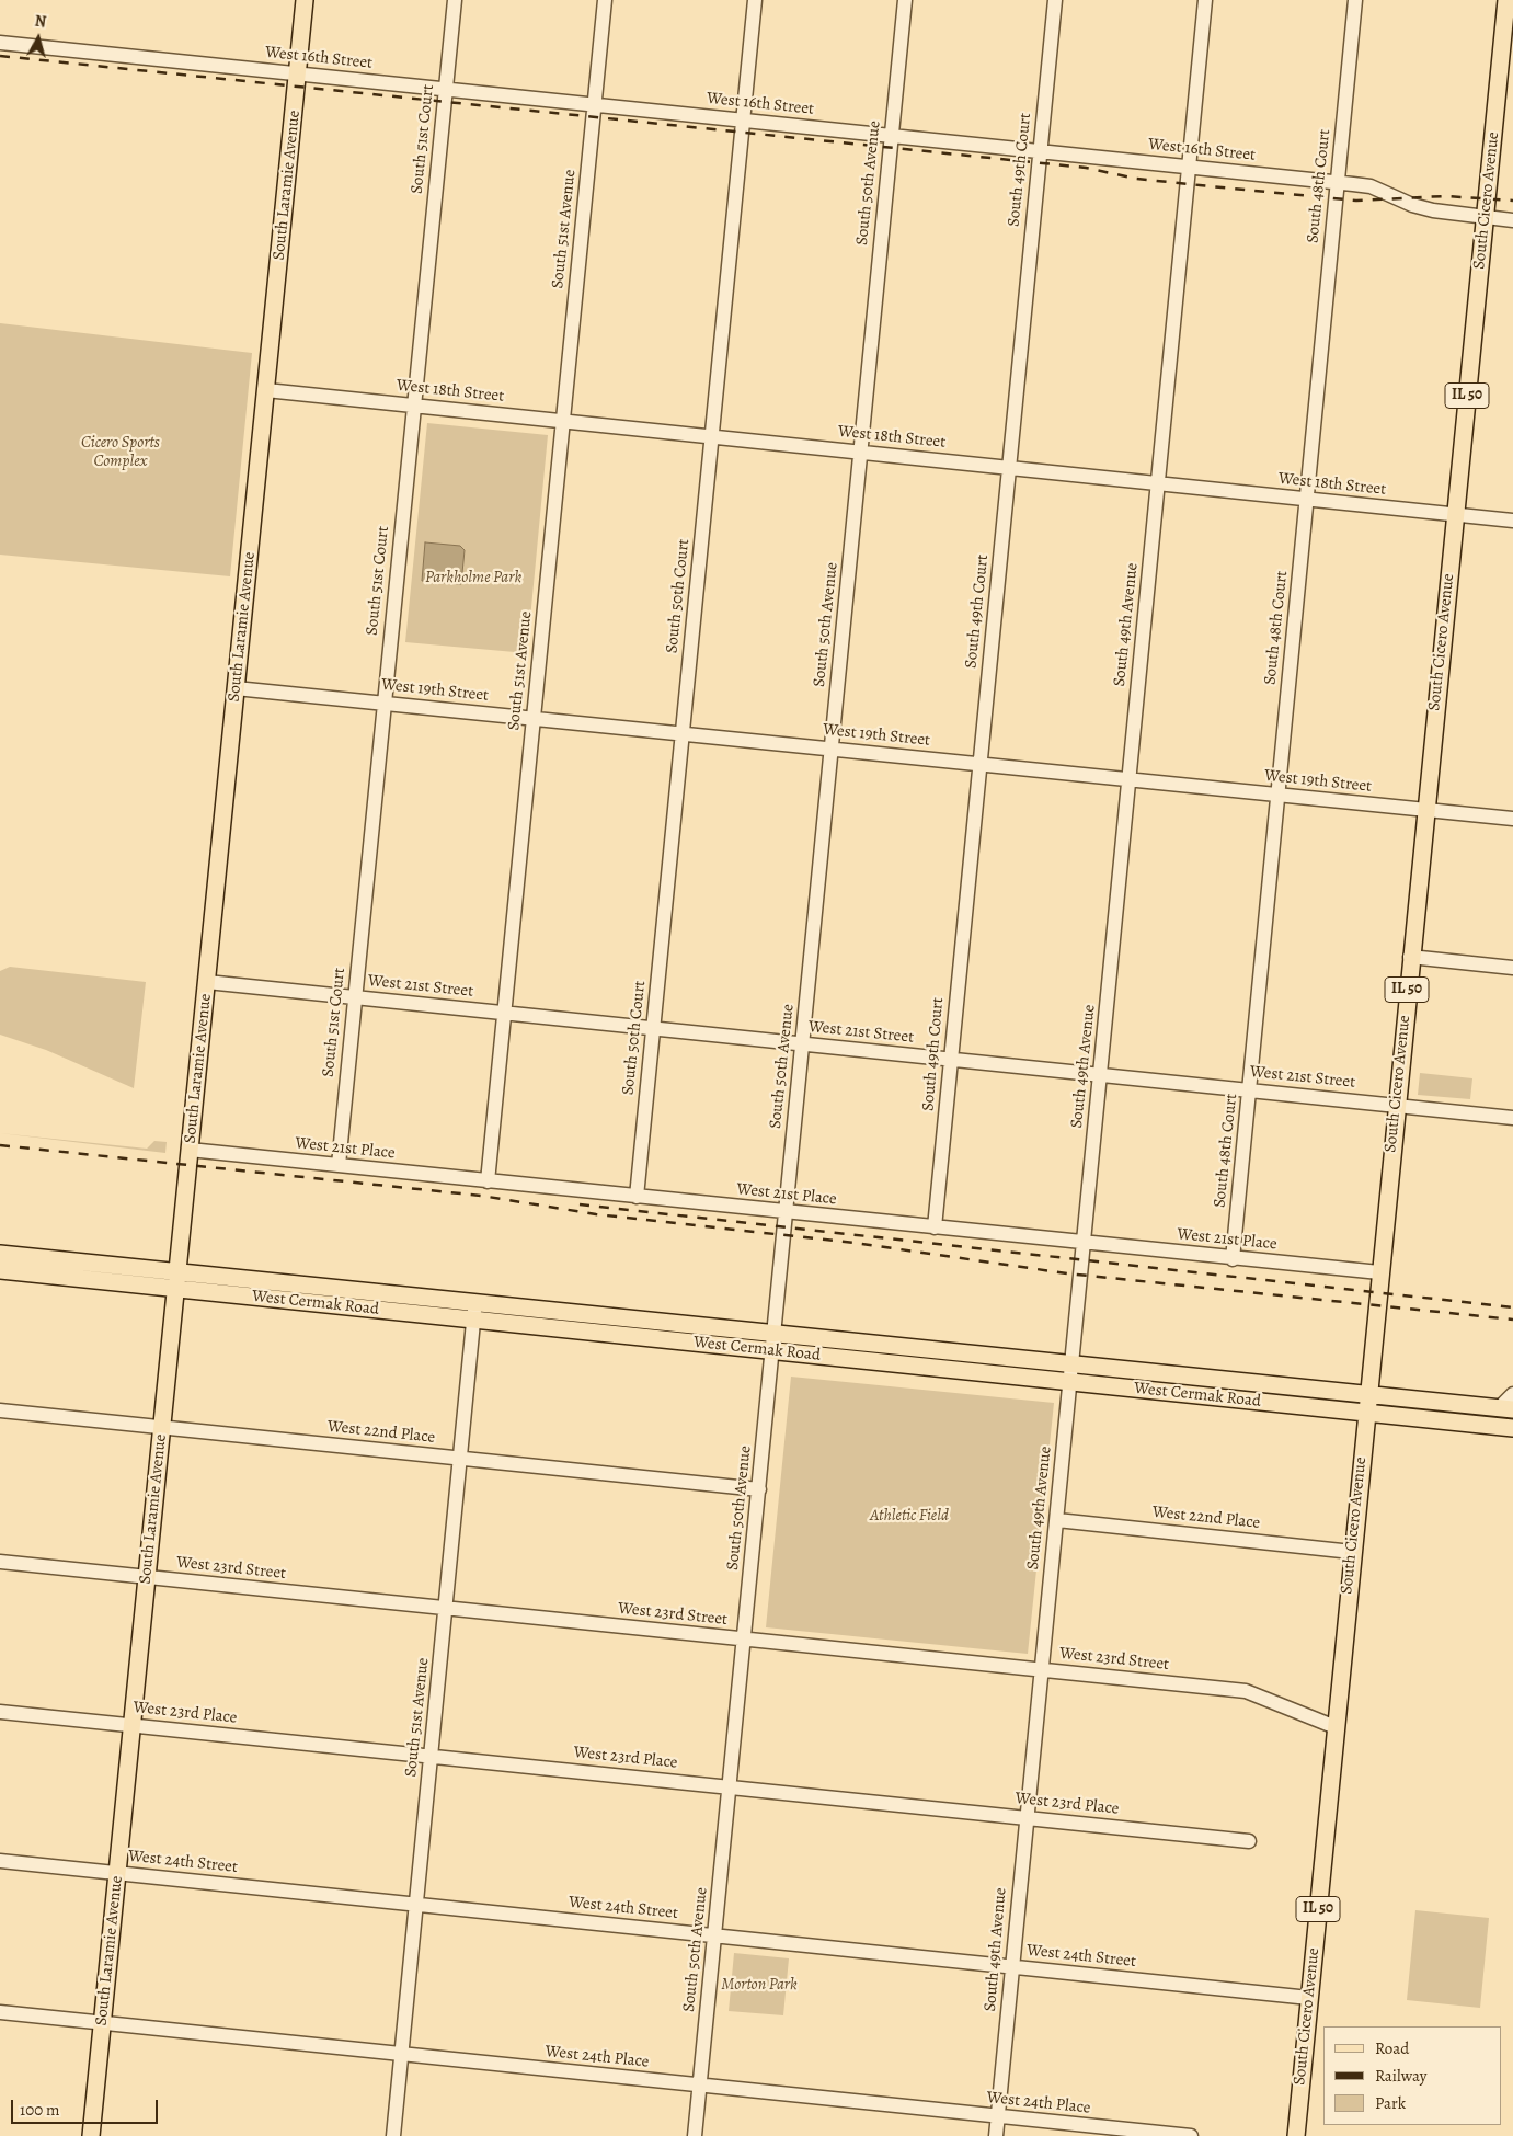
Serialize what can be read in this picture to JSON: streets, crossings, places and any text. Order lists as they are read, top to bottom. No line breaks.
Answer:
{"streets":{"main road":["South Laramie Avenue","South Cicero Avenue","IL 50","West Cermak Road"],"street":["West 16th Street","South 51st Court","South 49th Court","South 50th Avenue","South 48th Court","South 51st Avenue","West 18th Street","South 50th Court","South 49th Avenue","West 19th Street","West 21st Street","West 21st Place","West 22nd Place","West 23rd Street","West 23rd Place","West 24th Street","West 24th Place"]},"crossings":[["West 16th Street","South 51st Court"],["West 16th Street","South 49th Court"],["West 16th Street","South 50th Avenue"],["West 16th Street","South Laramie Avenue"],["West 16th Street","South 48th Court"],["West 16th Street","South Cicero Avenue"],["West 16th Street","South 51st Avenue"],["West 16th Street","South 50th Court"],["West 16th Street","South 49th Avenue"],["South 51st Court","West 18th Street"],["South 51st Court","West 19th Street"],["South 51st Court","West 21st Street"],["South 51st Court","West 21st Place"],["South 49th Court","West 18th Street"],["South 49th Court","West 19th Street"],["South 49th Court","West 21st Street"],["South 49th Court","West 21st Place"],["South 50th Avenue","West 18th Street"],["South 50th Avenue","West 19th Street"],["South 50th Avenue","West 21st Street"],["South 50th Avenue","West 21st Place"],["South 50th Avenue","West Cermak Road"],["South 50th Avenue","West 22nd Place"],["South 50th Avenue","West 23rd Street"],["South 50th Avenue","West 23rd Place"],["South 50th Avenue","West 24th Street"],["South 50th Avenue","West 24th Place"],["South Laramie Avenue","West 18th Street"],["South Laramie Avenue","West 19th Street"],["South Laramie Avenue","West 21st Street"],["South Laramie Avenue","West 21st Place"],["South Laramie Avenue","West Cermak Road"],["South Laramie Avenue","West 22nd Place"],["South Laramie Avenue","West 23rd Street"],["South Laramie Avenue","West 23rd Place"],["South Laramie Avenue","West 24th Street"],["South Laramie Avenue","West 24th Place"],["South 48th Court","West 18th Street"],["South 48th Court","West 19th Street"],["South 48th Court","West 21st Street"],["South 48th Court","West 21st Place"],["South Cicero Avenue","West 18th Street"],["South Cicero Avenue","West 19th Street"],["South Cicero Avenue","West 21st Street"],["South Cicero Avenue","West 21st Place"],["South Cicero Avenue","West Cermak Road"],["South Cicero Avenue","West 22nd Place"],["South Cicero Avenue","West 23rd Street"],["South Cicero Avenue","West 24th Street"],["South 51st Avenue","West 18th Street"],["South 51st Avenue","West 19th Street"],["South 51st Avenue","West 21st Street"],["South 51st Avenue","West 21st Place"],["South 51st Avenue","West Cermak Road"],["South 51st Avenue","West 22nd Place"],["South 51st Avenue","West 23rd Street"],["South 51st Avenue","West 23rd Place"],["South 51st Avenue","West 24th Street"],["South 51st Avenue","West 24th Place"],["West 18th Street","South 50th Court"],["West 18th Street","South 49th Avenue"],["South 50th Court","West 19th Street"],["South 50th Court","West 21st Street"],["South 50th Court","West 21st Place"],["South 49th Avenue","West 19th Street"],["South 49th Avenue","West 21st Street"],["South 49th Avenue","West 21st Place"],["South 49th Avenue","West Cermak Road"],["South 49th Avenue","West 22nd Place"],["South 49th Avenue","West 23rd Street"],["South 49th Avenue","West 23rd Place"],["South 49th Avenue","West 24th Street"],["South 49th Avenue","West 24th Place"]],"parks":["Cicero Sports Complex","Parkholme Park","Athletic Field","Morton Park"],"legend":["Road","Railway","Park"],"scale_bar":"100 m","north":"top"}
